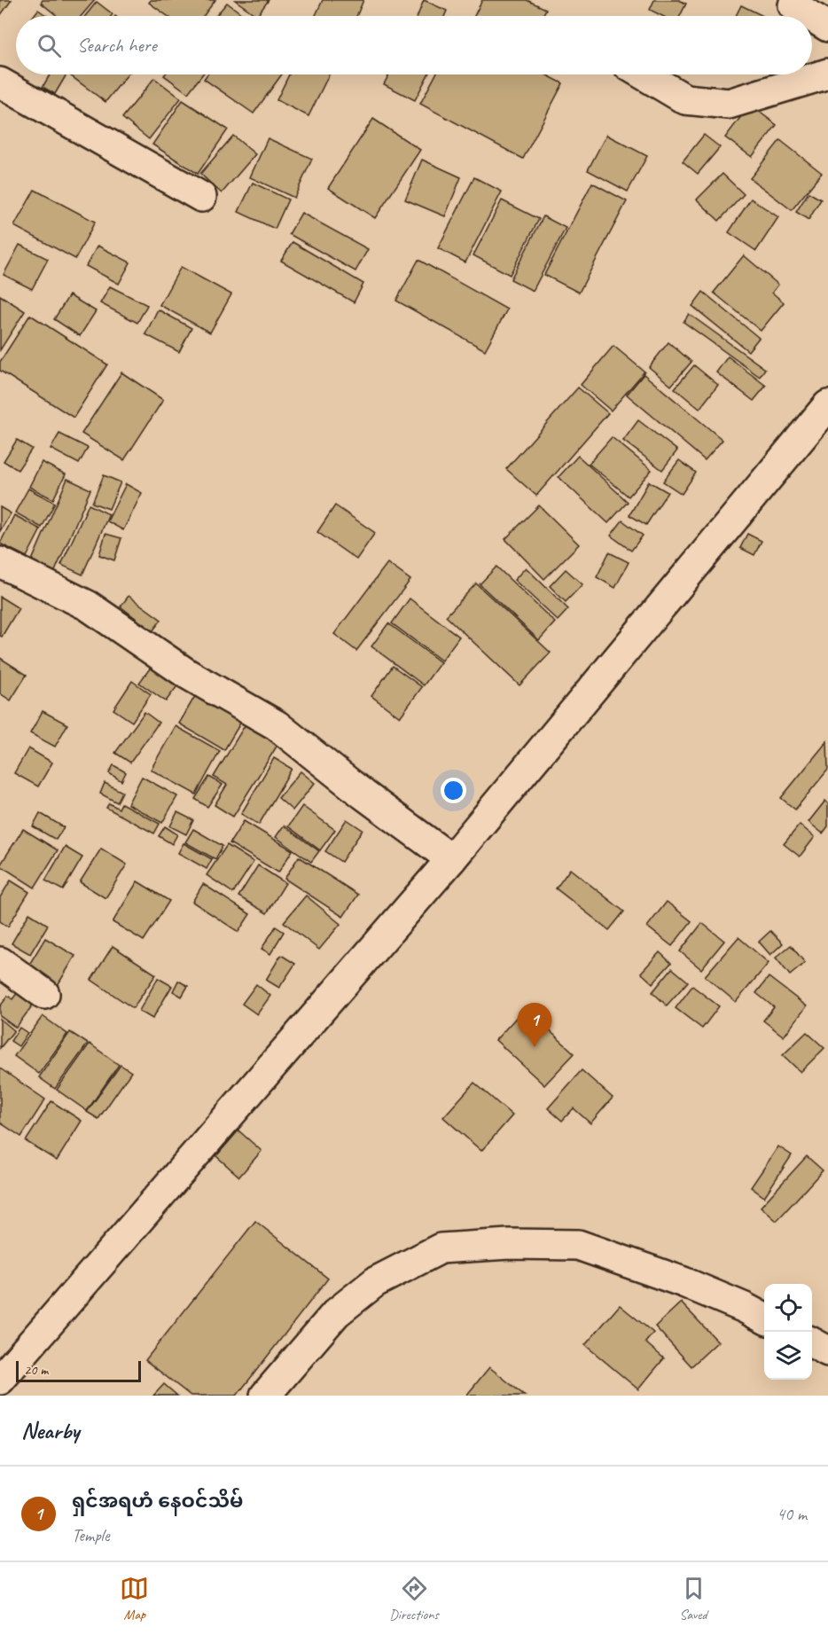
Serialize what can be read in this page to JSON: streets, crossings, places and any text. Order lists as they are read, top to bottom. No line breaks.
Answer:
{"scale_bar":"20 m","page":{"search":"Search here","pins":"1","scale":"20 m","heading":"Nearby","list":[{"mark":"1","name":"ရှင်အရဟံ နေဝင်သိမ်","note":"Temple","value":"40 m"}],"nav":["Map","Directions","Saved"]}}
